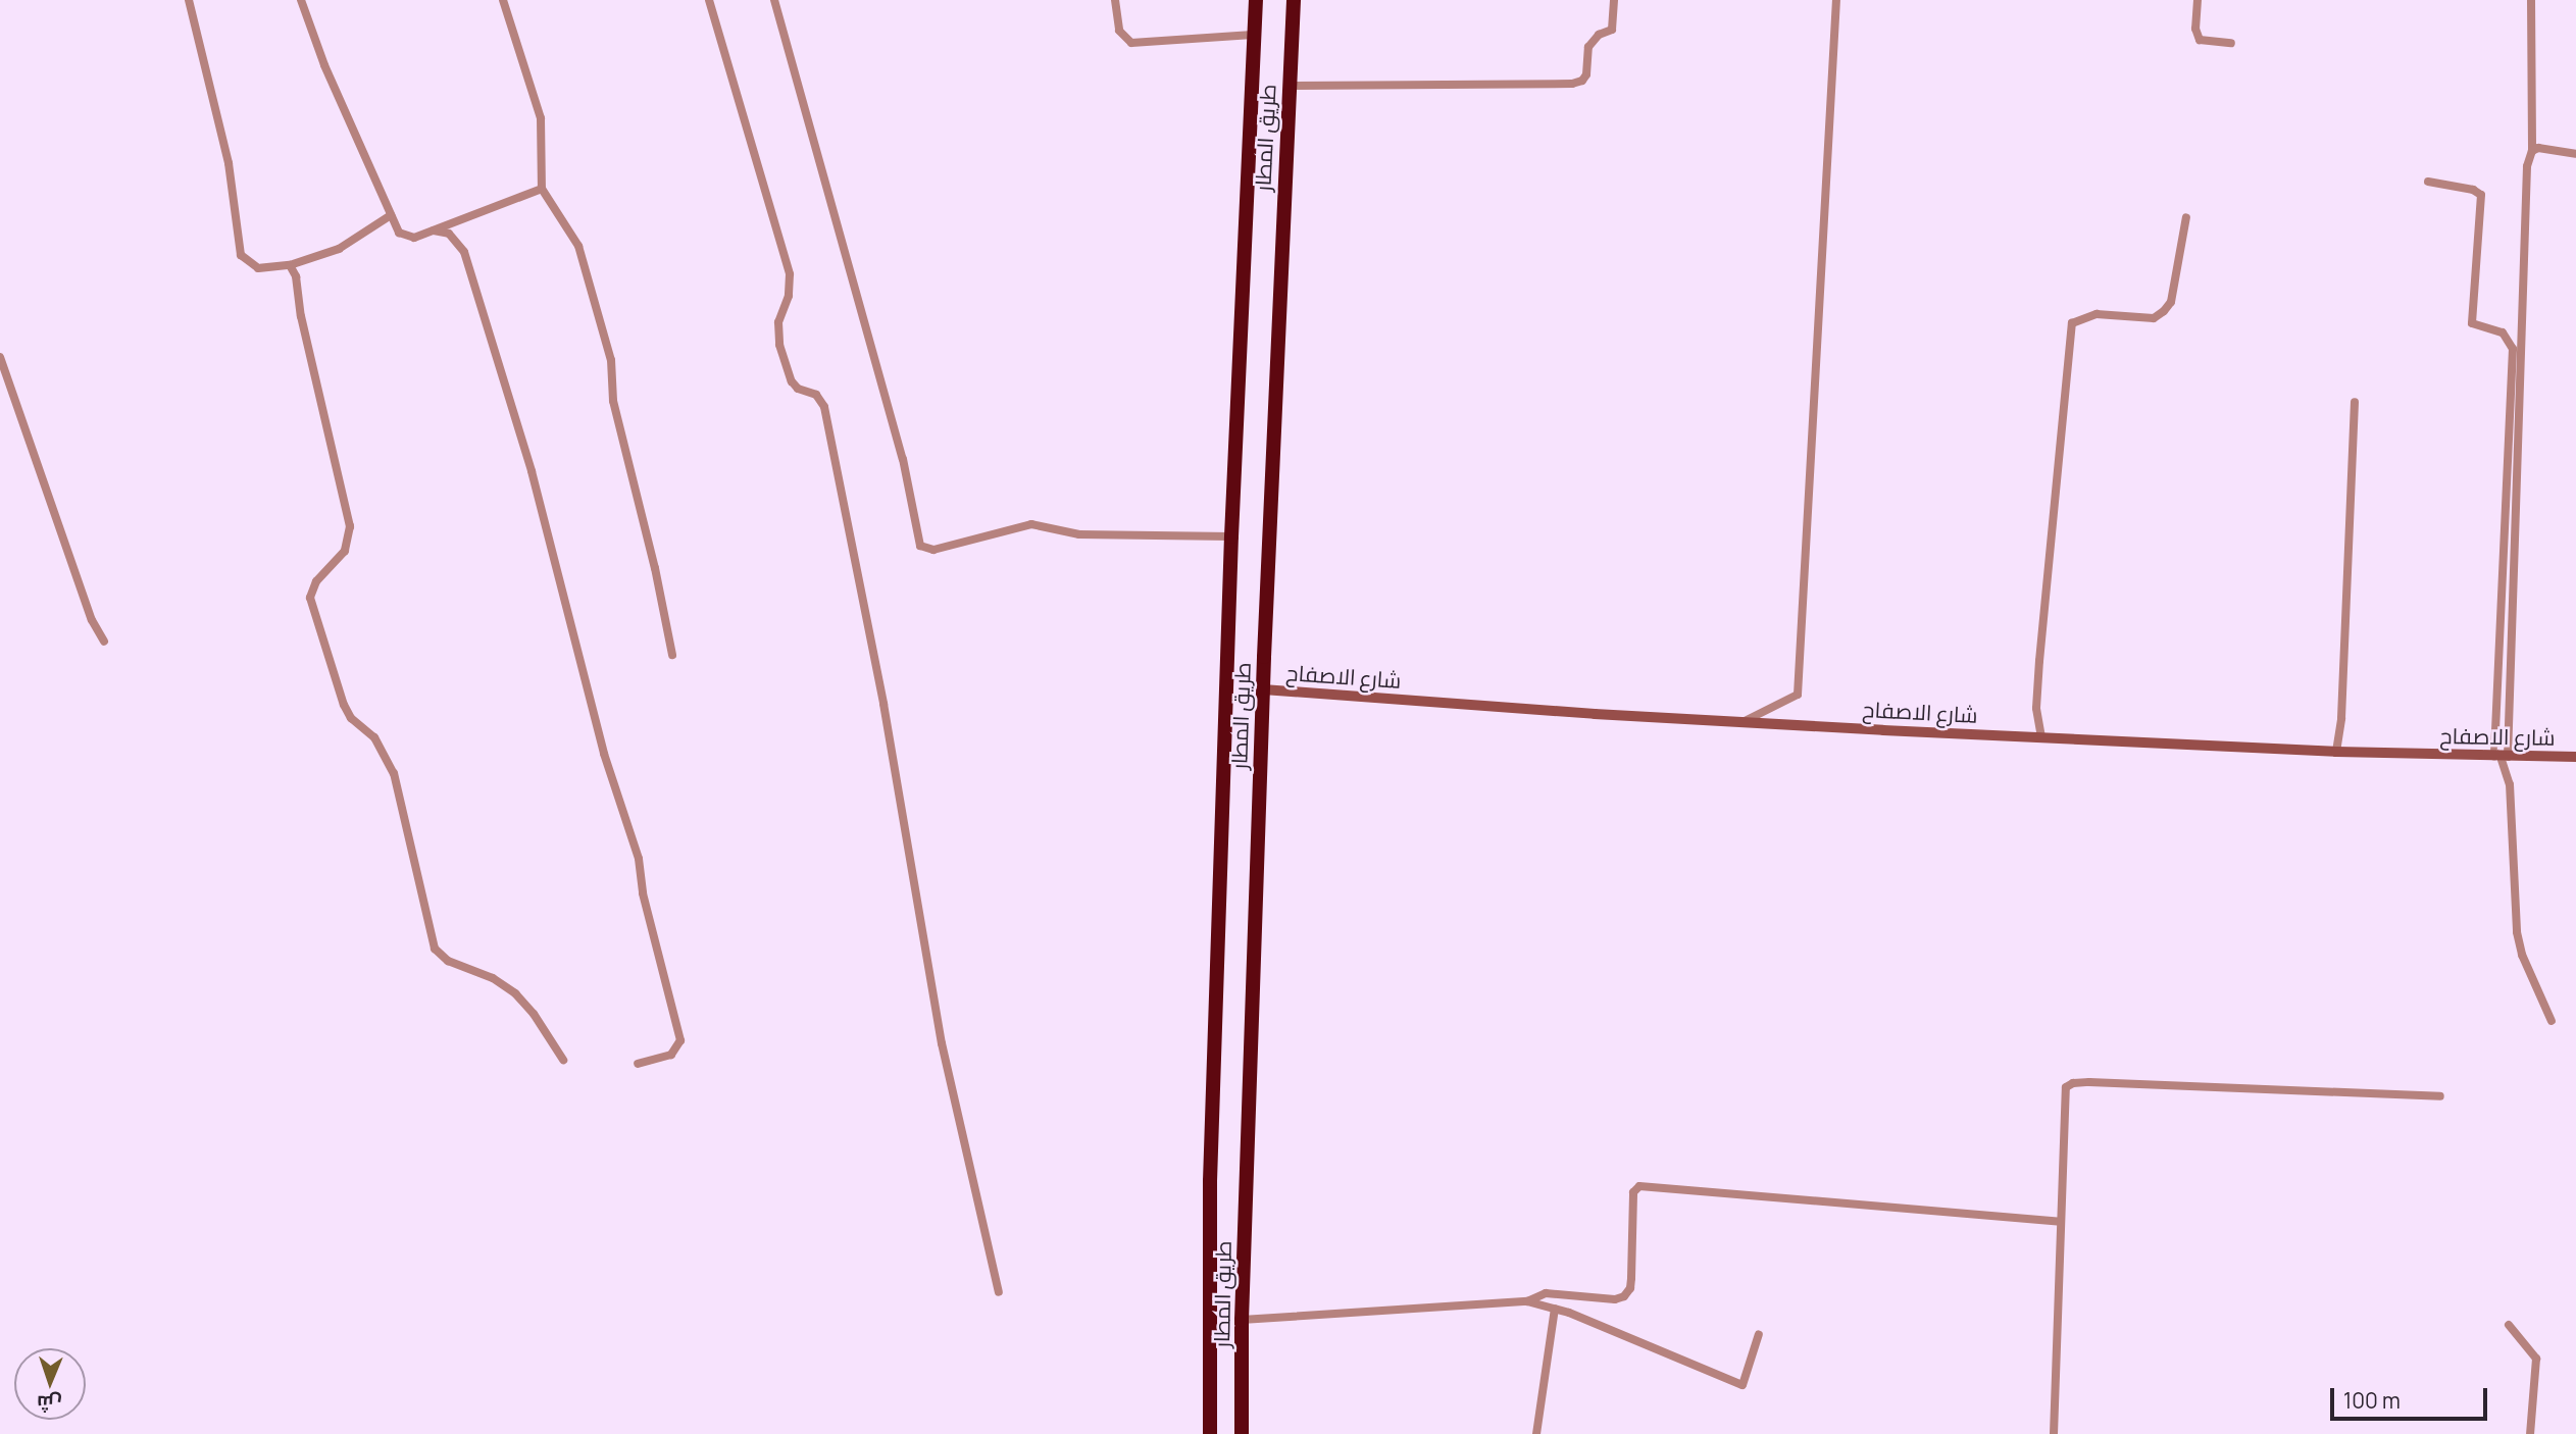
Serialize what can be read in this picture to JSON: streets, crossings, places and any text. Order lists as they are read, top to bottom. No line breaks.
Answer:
{"streets":{"highway":["طريق المطار"],"street":["شارع الاصفاح"]},"crossings":[["طريق المطار","شارع الاصفاح"]],"scale_bar":"100 m","north":"bottom"}
